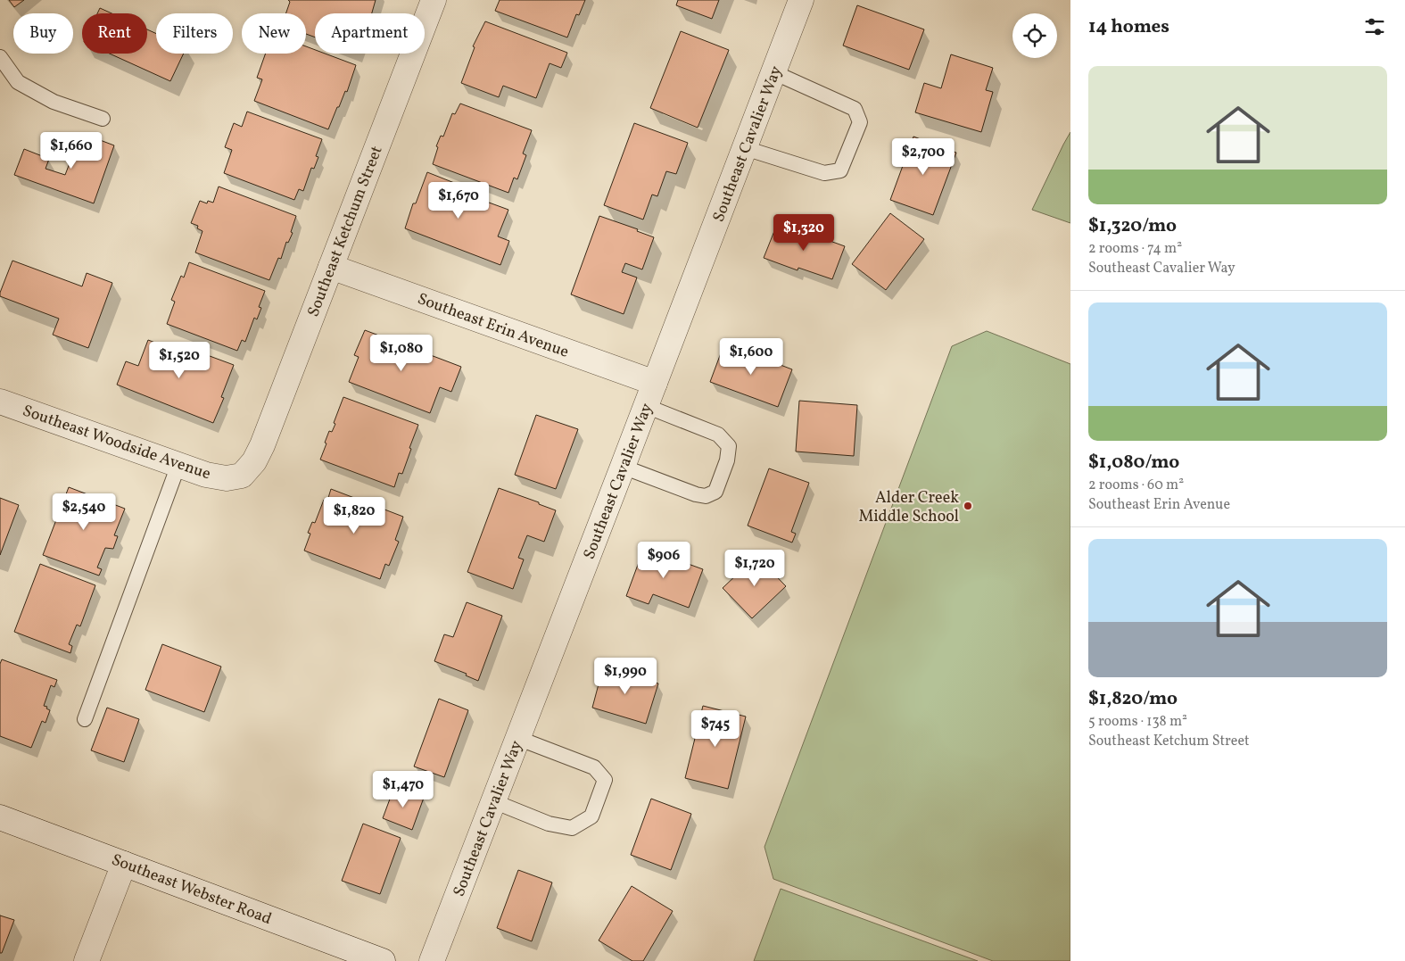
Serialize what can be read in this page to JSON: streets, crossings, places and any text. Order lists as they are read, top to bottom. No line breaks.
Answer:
{"streets":{"street":["Southeast Cavalier Way","Southeast Ketchum Street","Southeast Erin Avenue","Southeast Woodside Avenue","Southeast Webster Road"]},"crossings":[["Southeast Cavalier Way","Southeast Erin Avenue"],["Southeast Ketchum Street","Southeast Erin Avenue"],["Southeast Ketchum Street","Southeast Woodside Avenue"]],"places":["Alder Creek Middle School"],"page":{"heading":"14 homes","chip":["Buy","Rent","Filters","New","Apartment"],"list":[{"name":"$1,320/mo","note":"2 rooms · 74 m² · Southeast Cavalier Way"},{"name":"$1,080/mo","note":"2 rooms · 60 m² · Southeast Erin Avenue"},{"name":"$1,820/mo","note":"5 rooms · 138 m² · Southeast Ketchum Street"}],"price":["$1,660","$2,700","$1,670","$1,320","$1,080","$1,600","$1,520","$2,540","$1,820","$906","$1,720","$1,990","$745","$1,470"]}}
